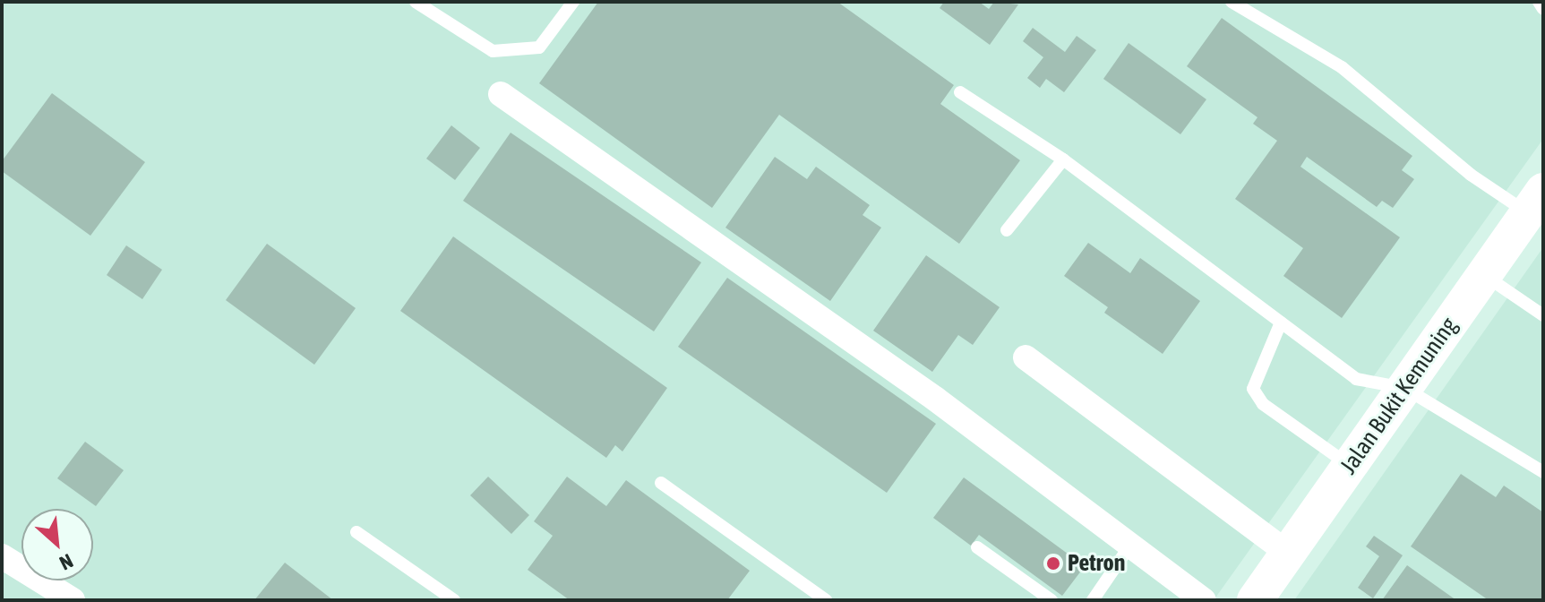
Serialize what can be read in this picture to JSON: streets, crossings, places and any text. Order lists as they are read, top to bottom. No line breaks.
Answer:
{"streets":{"main road":["Jalan Bukit Kemuning"]},"places":["Petron"],"north":"bottom right"}
